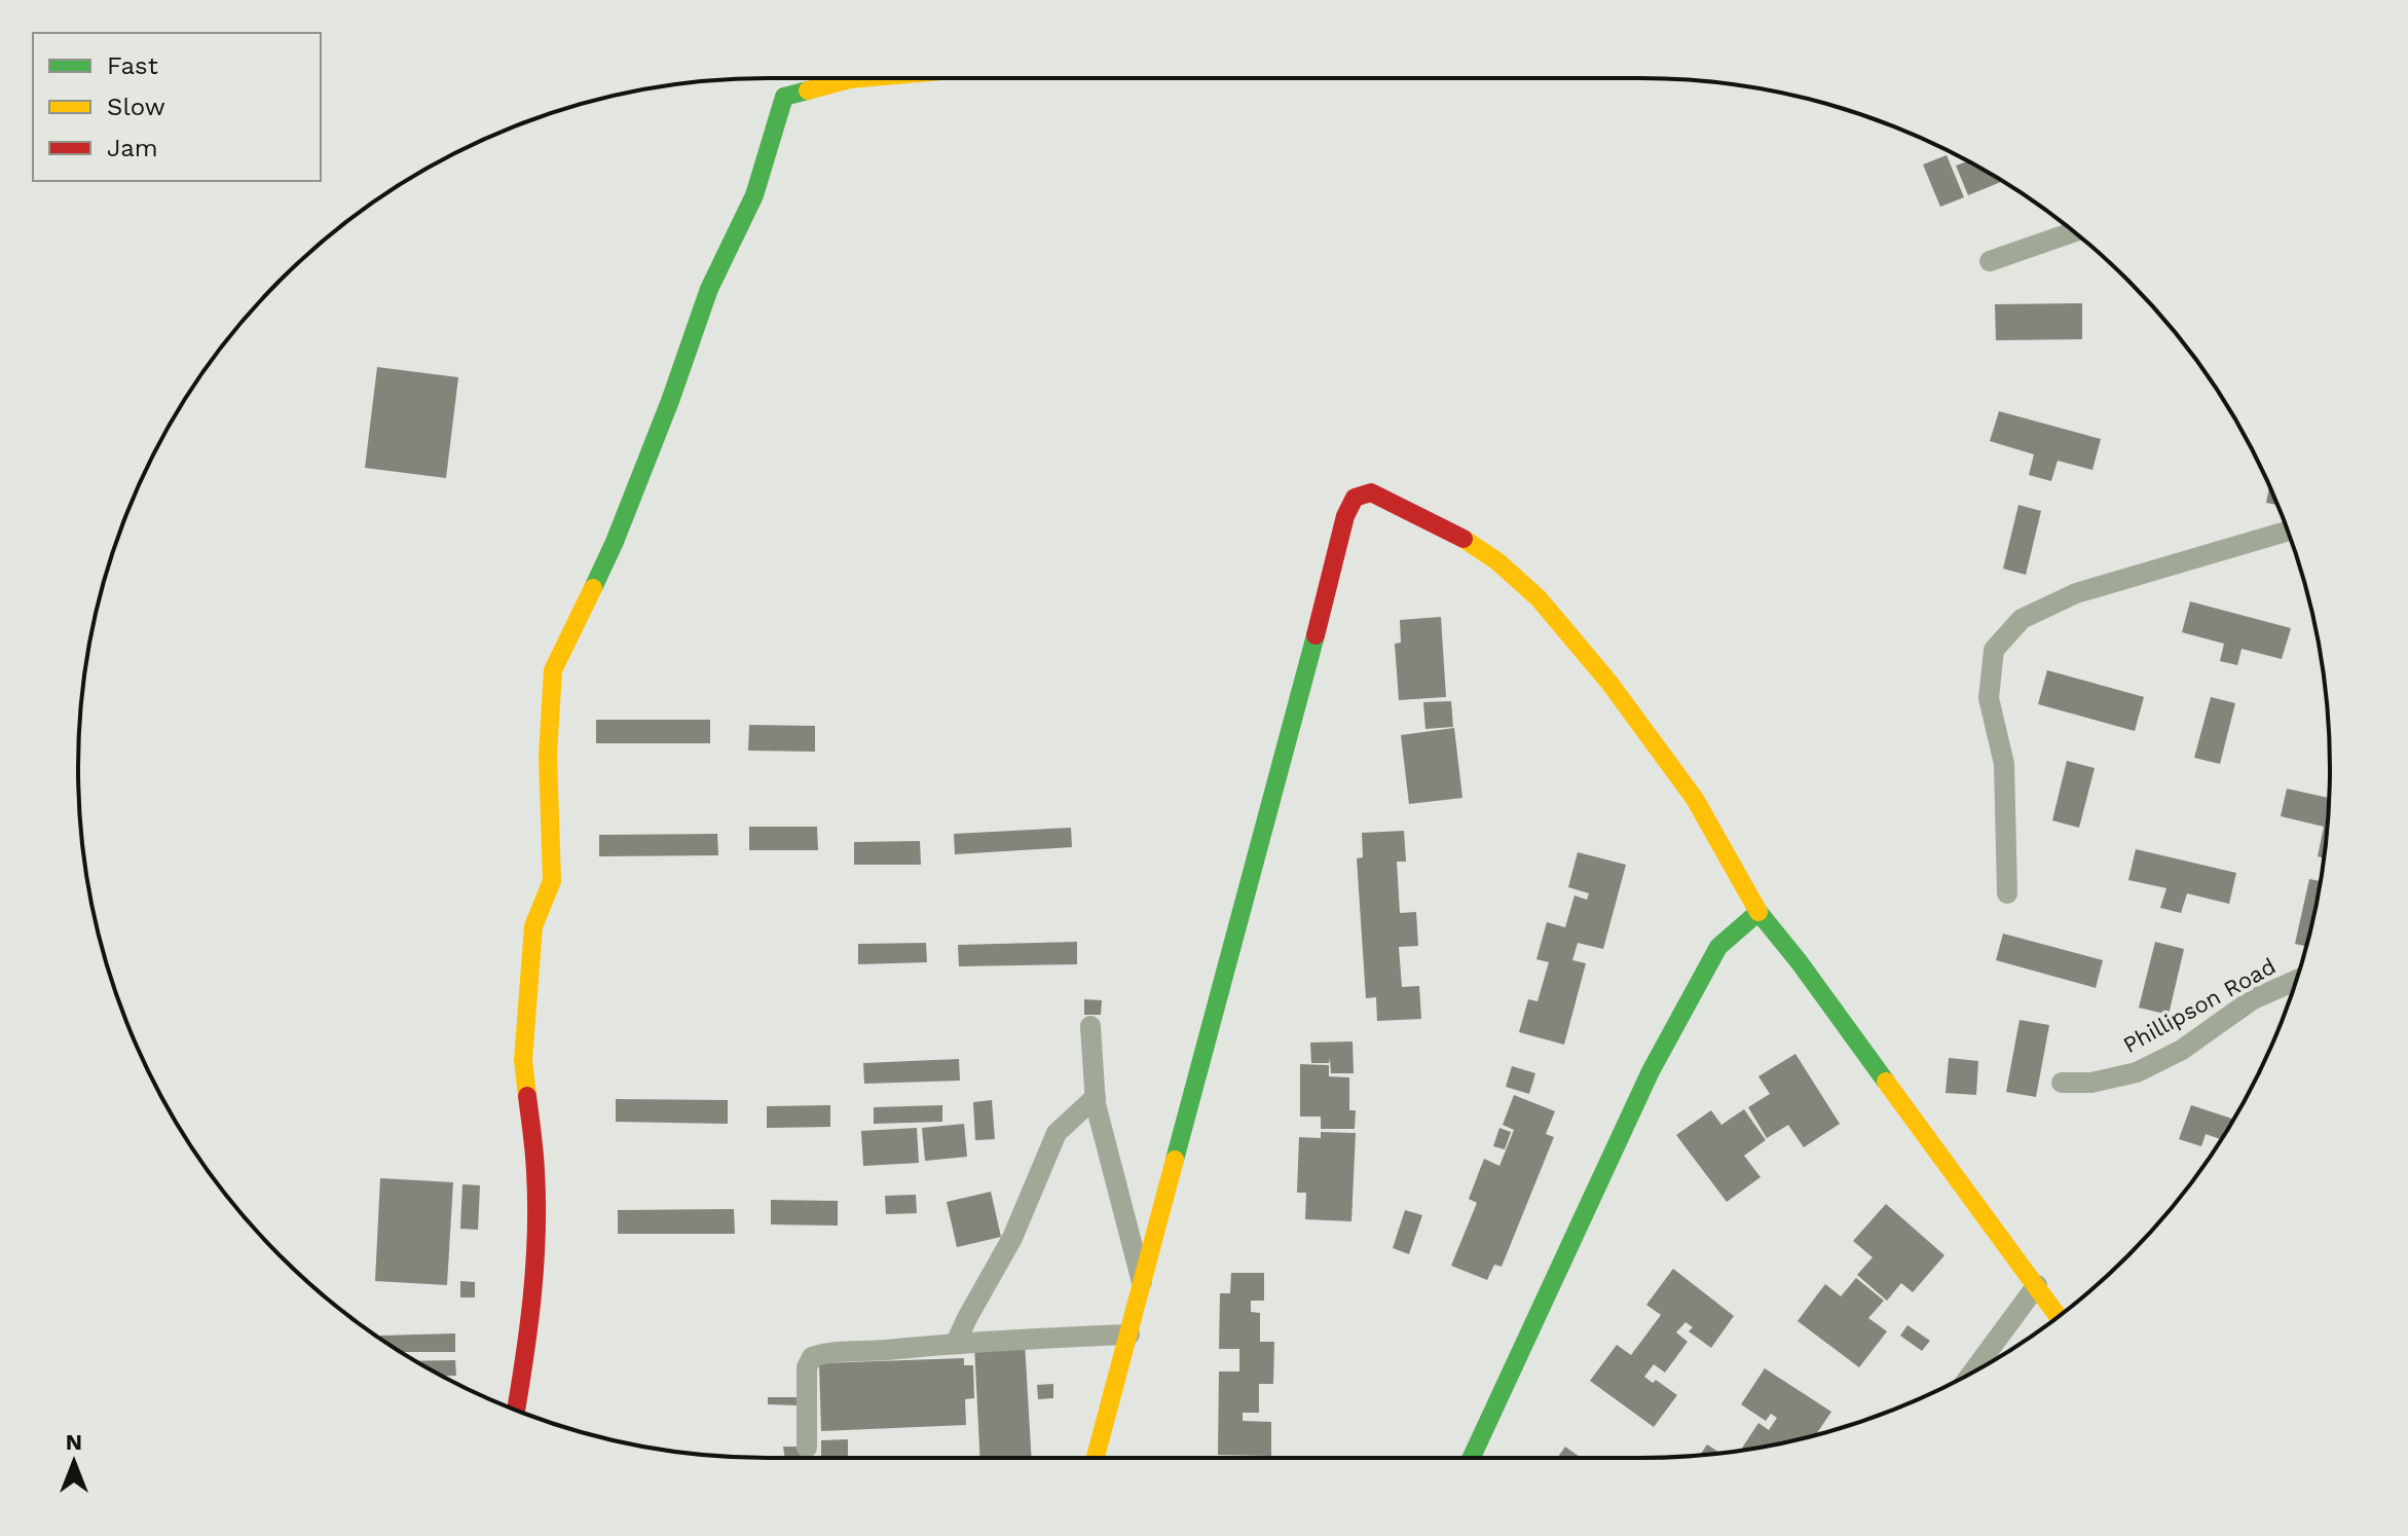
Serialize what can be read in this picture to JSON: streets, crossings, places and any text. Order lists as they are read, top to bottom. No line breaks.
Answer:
{"streets":{"street":["Phillipson Road"]},"legend":["Fast","Slow","Jam"],"north":"top"}
